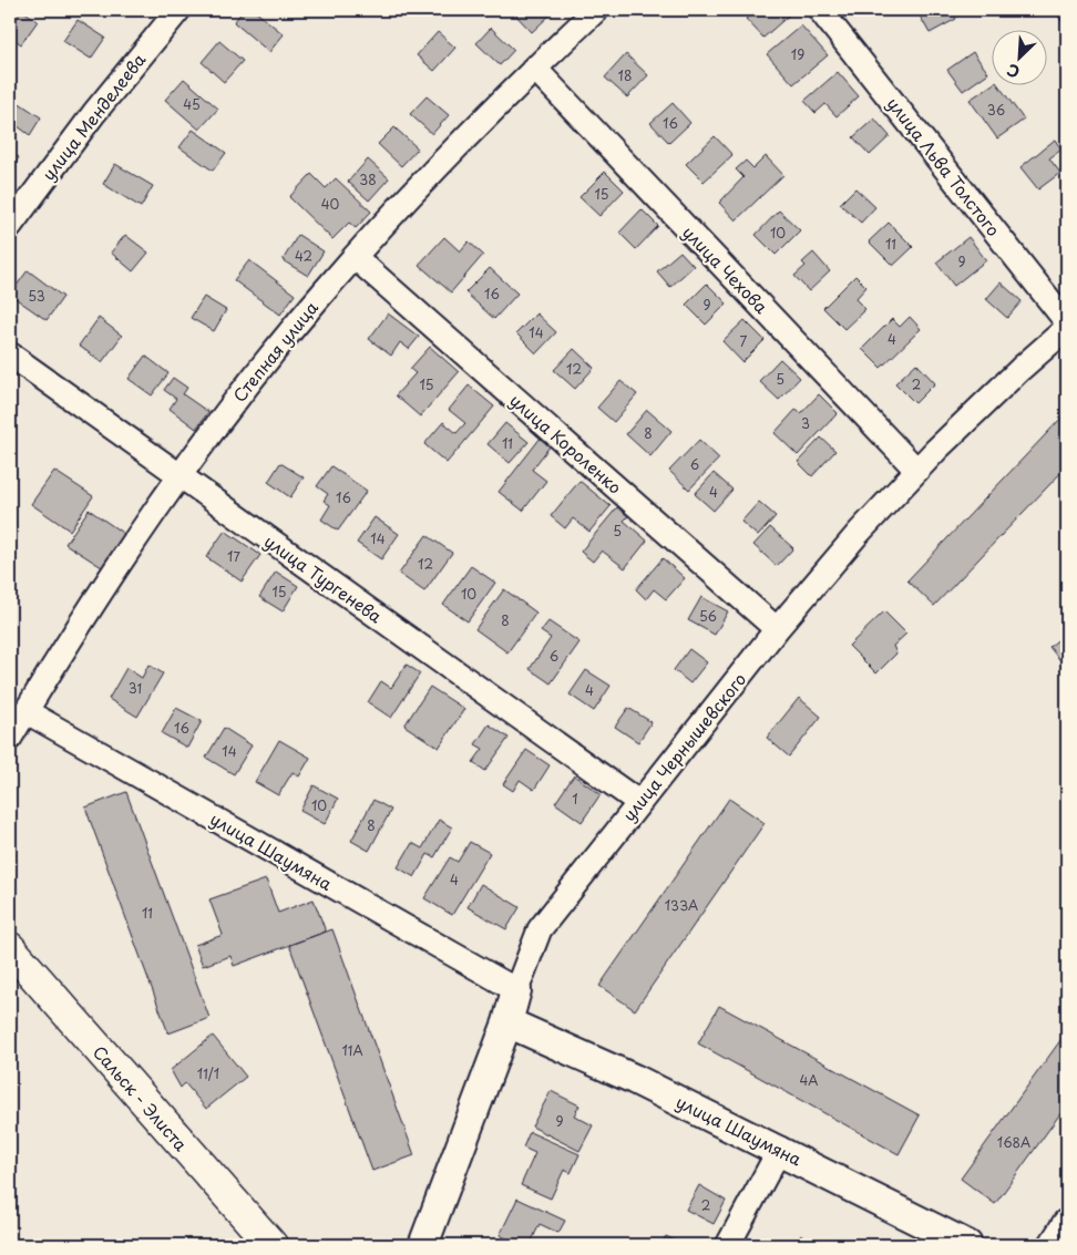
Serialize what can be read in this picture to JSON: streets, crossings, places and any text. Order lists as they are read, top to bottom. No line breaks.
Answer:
{"streets":{"main road":["Сальск - Элиста"],"street":["улица Менделеева","улица Льва Толстого","улица Чехова","Степная улица","улица Короленко","улица Тургенева","улица Чернышевского","улица Шаумяна"]},"crossings":[["улица Чехова","Степная улица"],["улица Чехова","улица Чернышевского"],["Степная улица","улица Короленко"],["Степная улица","улица Тургенева"],["Степная улица","улица Шаумяна"],["улица Короленко","улица Чернышевского"],["улица Тургенева","улица Чернышевского"],["улица Чернышевского","улица Шаумяна"]],"house_numbers":["19","18","45","36","16","38","15","40","10","11","42","9","16","53","9","14","4","7","12","5","15","2","3","8","11","6","4","16","5","14","17","12","15","10","56","8","6","31","4","16","14","1","10","8","4","133А","11","11А","11/1","4А","9","168А","2"],"north":"bottom left"}
